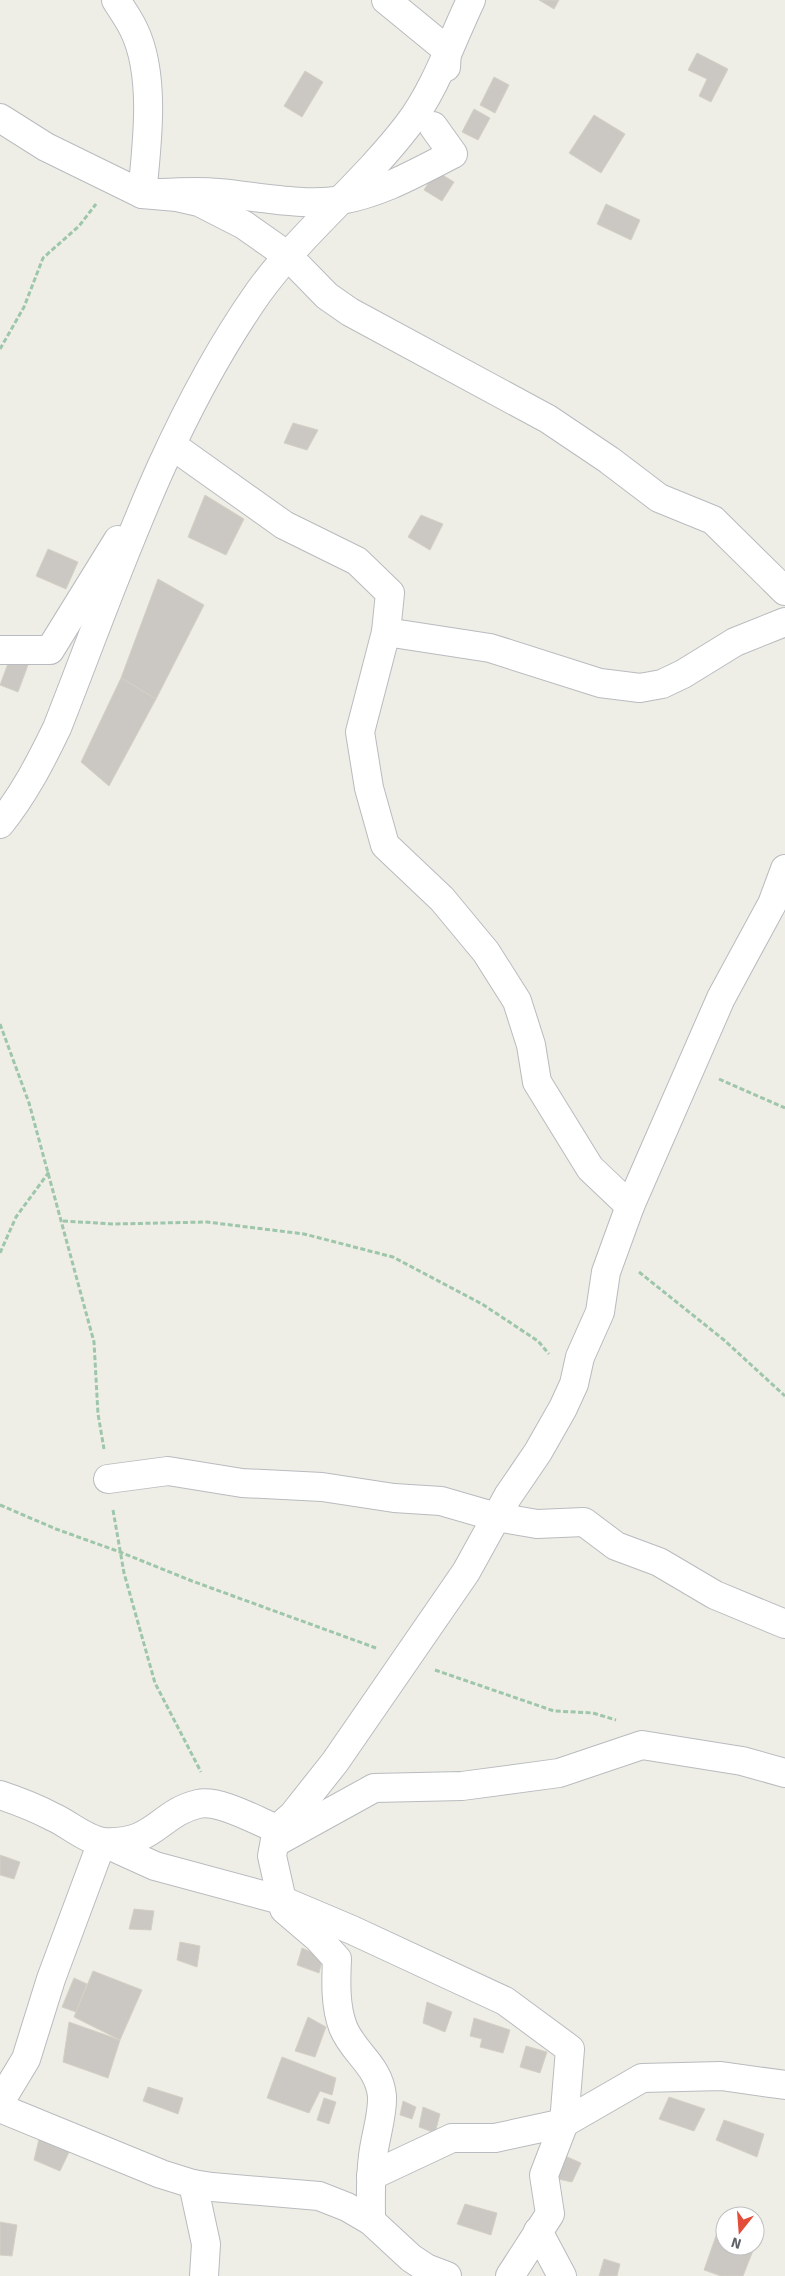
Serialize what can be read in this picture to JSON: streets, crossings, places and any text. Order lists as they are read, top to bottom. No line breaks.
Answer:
{"north":"bottom"}
